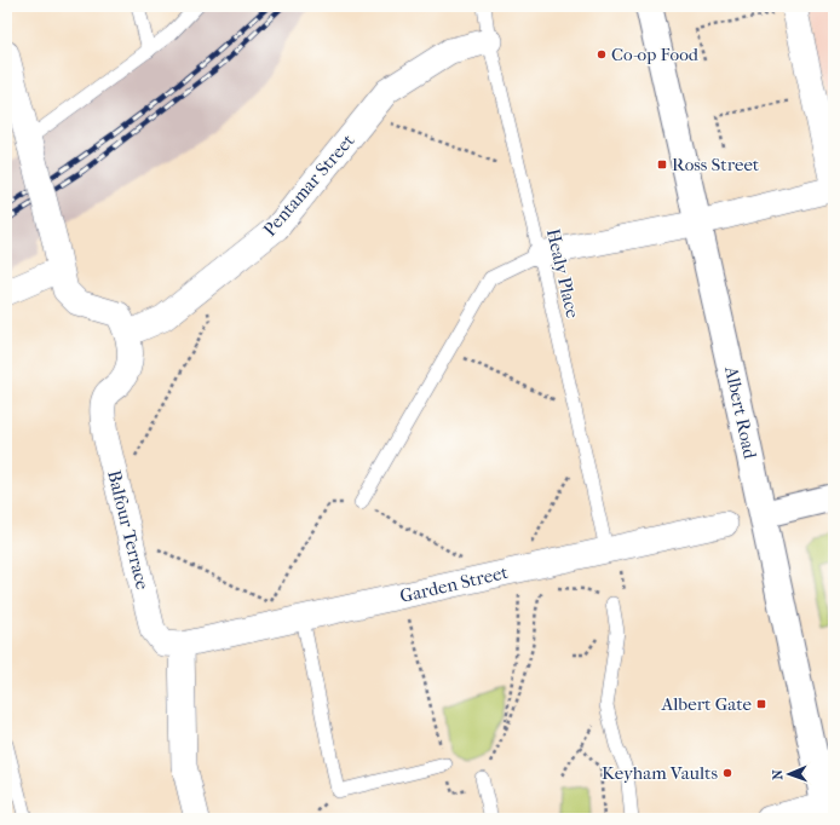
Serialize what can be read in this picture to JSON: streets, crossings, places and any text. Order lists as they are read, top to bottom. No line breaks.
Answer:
{"streets":{"main road":["Albert Road"],"street":["Pentamar Street","Balfour Terrace","Garden Street"],"lane":["Healy Place"]},"crossings":[["Pentamar Street","Healy Place"],["Pentamar Street","Balfour Terrace"],["Healy Place","Garden Street"],["Balfour Terrace","Garden Street"]],"places":{"other":["Co-op Food","Keyham Vaults"],"transit":["Ross Street","Albert Gate"]},"north":"left"}
